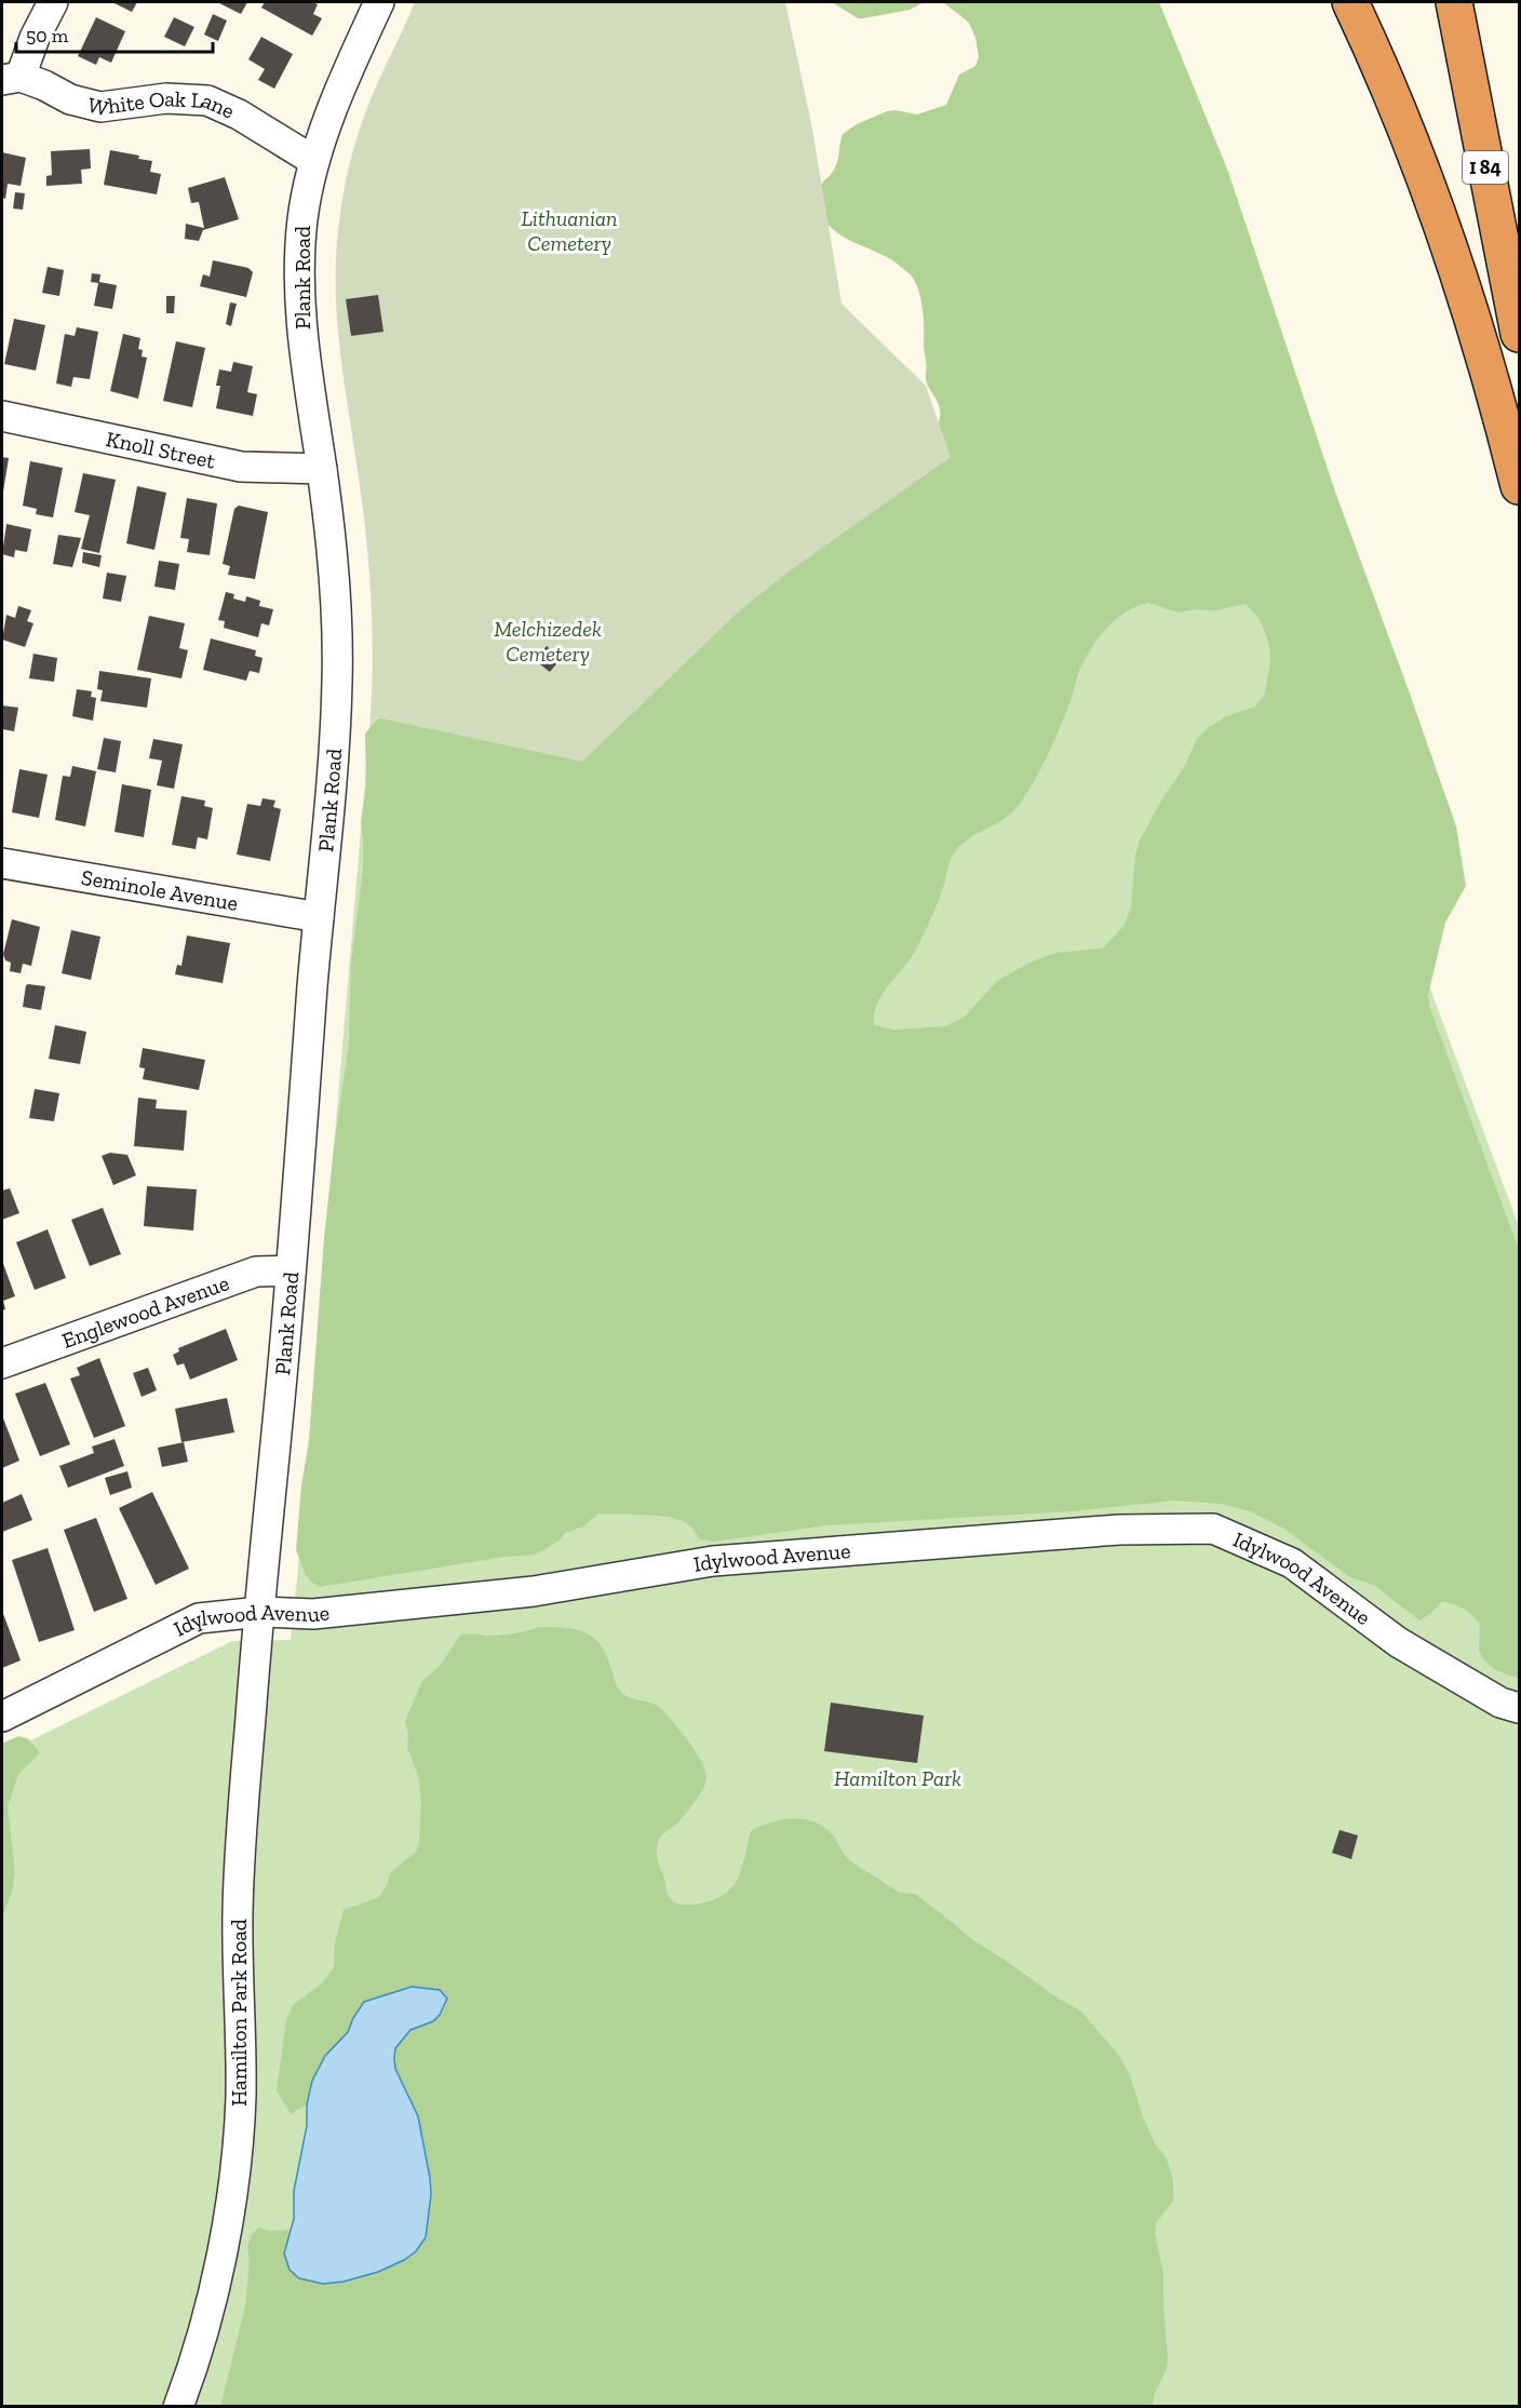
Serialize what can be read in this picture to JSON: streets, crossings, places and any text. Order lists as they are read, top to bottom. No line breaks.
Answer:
{"streets":{"highway":["I 84"],"street":["White Oak Lane","Plank Road","Knoll Street","Seminole Avenue","Englewood Avenue","Idylwood Avenue","Hamilton Park Road"]},"crossings":[["White Oak Lane","Plank Road"],["Plank Road","Knoll Street"],["Plank Road","Seminole Avenue"],["Plank Road","Englewood Avenue"],["Plank Road","Idylwood Avenue"],["Plank Road","Hamilton Park Road"],["Idylwood Avenue","Hamilton Park Road"]],"parks":["Lithuanian Cemetery","Melchizedek Cemetery","Hamilton Park"],"scale_bar":"50 m"}
